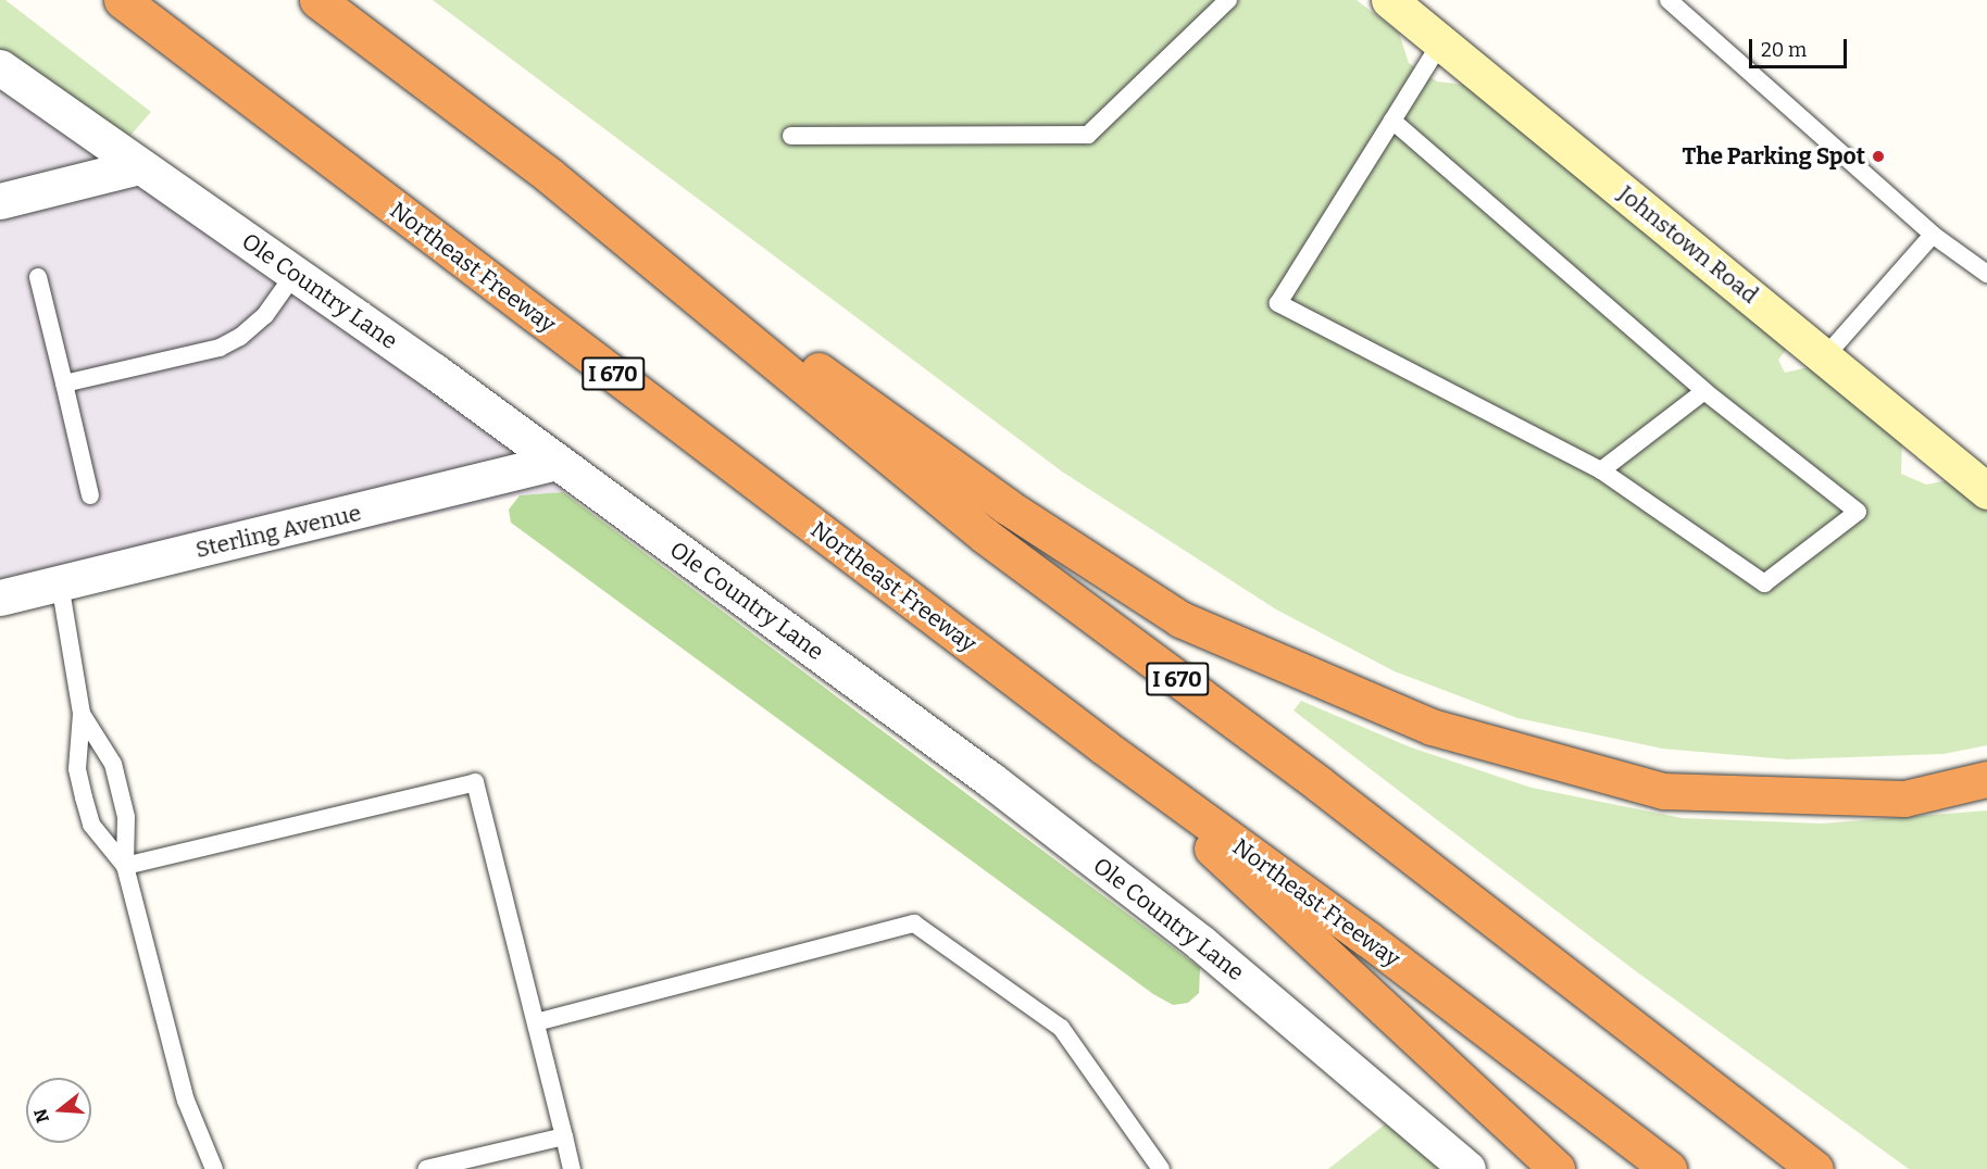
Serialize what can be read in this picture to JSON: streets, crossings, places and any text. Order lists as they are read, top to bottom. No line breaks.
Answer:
{"streets":{"highway":["Northeast Freeway","I 670"],"main road":["Johnstown Road"],"street":["Ole Country Lane","Sterling Avenue"]},"crossings":[["Ole Country Lane","Sterling Avenue"]],"places":["The Parking Spot"],"scale_bar":"20 m","north":"left"}
